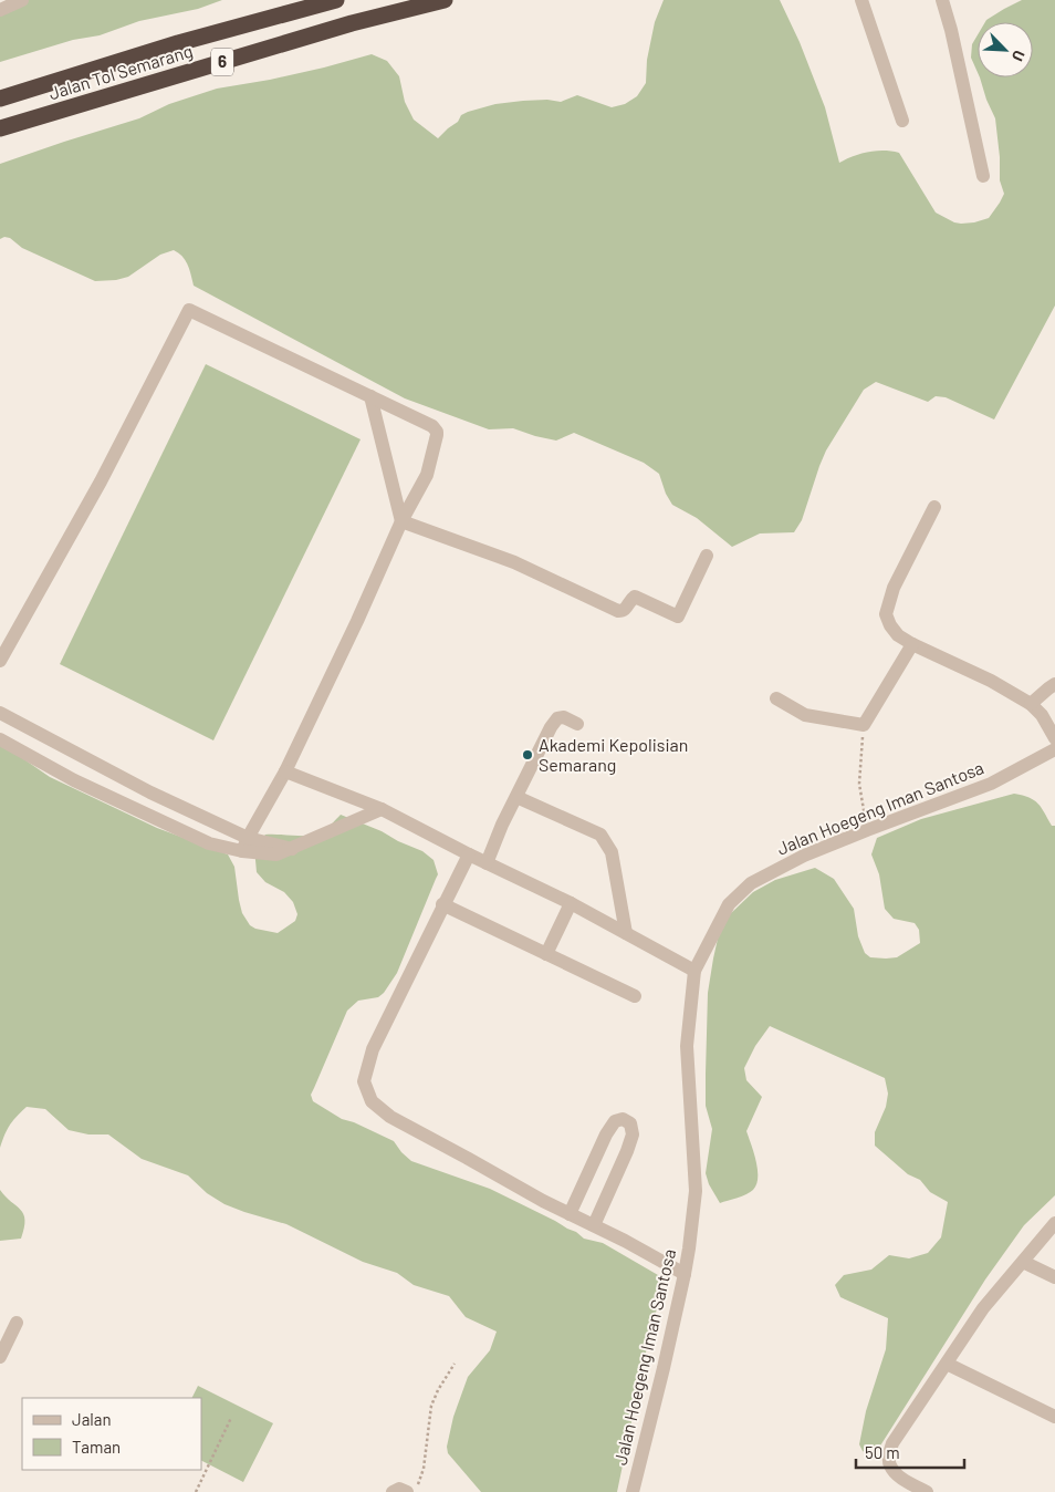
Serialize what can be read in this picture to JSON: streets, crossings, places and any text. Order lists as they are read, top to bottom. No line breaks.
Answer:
{"streets":{"highway":["6","Jalan Tol Semarang"],"street":["Jalan Hoegeng Iman Santosa"]},"places":["Akademi Kepolisian Semarang"],"legend":["Jalan","Taman"],"scale_bar":"50 m","north":"bottom right"}
